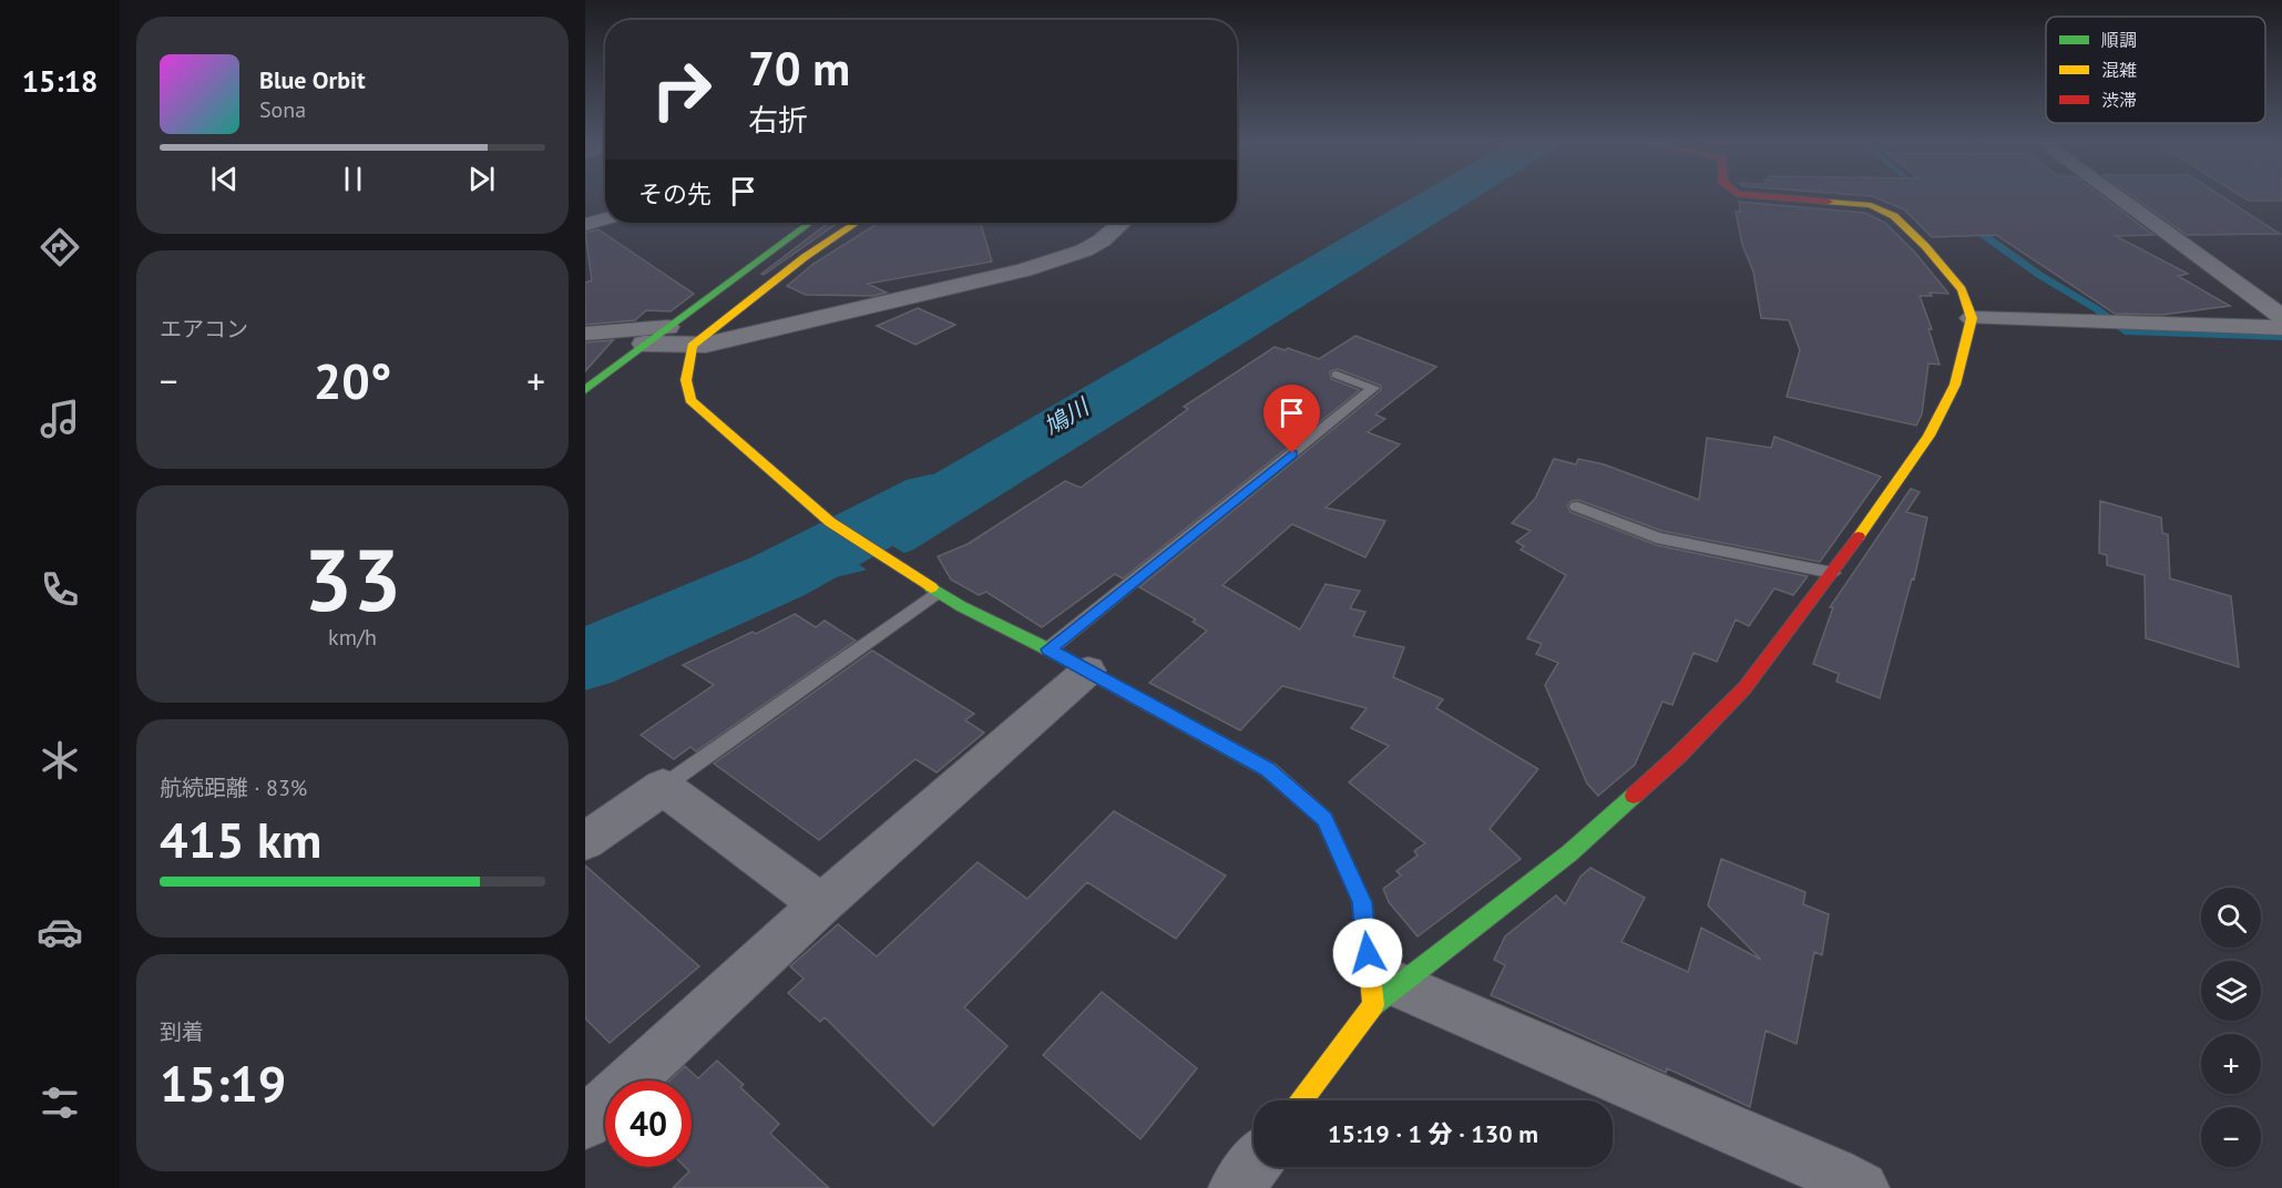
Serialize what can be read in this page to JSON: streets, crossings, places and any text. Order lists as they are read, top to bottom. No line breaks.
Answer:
{"water":["鳩川"],"legend":["順調","混雑","渋滞"],"page":{"tabs":"15:18","turn":["70 m","右折"],"song":["Blue Orbit","Sona"],"then":"その先","tile":["エアコン",["33","km/h"],["航続距離 · 83%","415 km"],["到着","15:19"]],"heat":["−","20°","+"],"map_buttons":["+","−"],"limit":"40","trip":"15:19 · 1 分 · 130 m"}}
